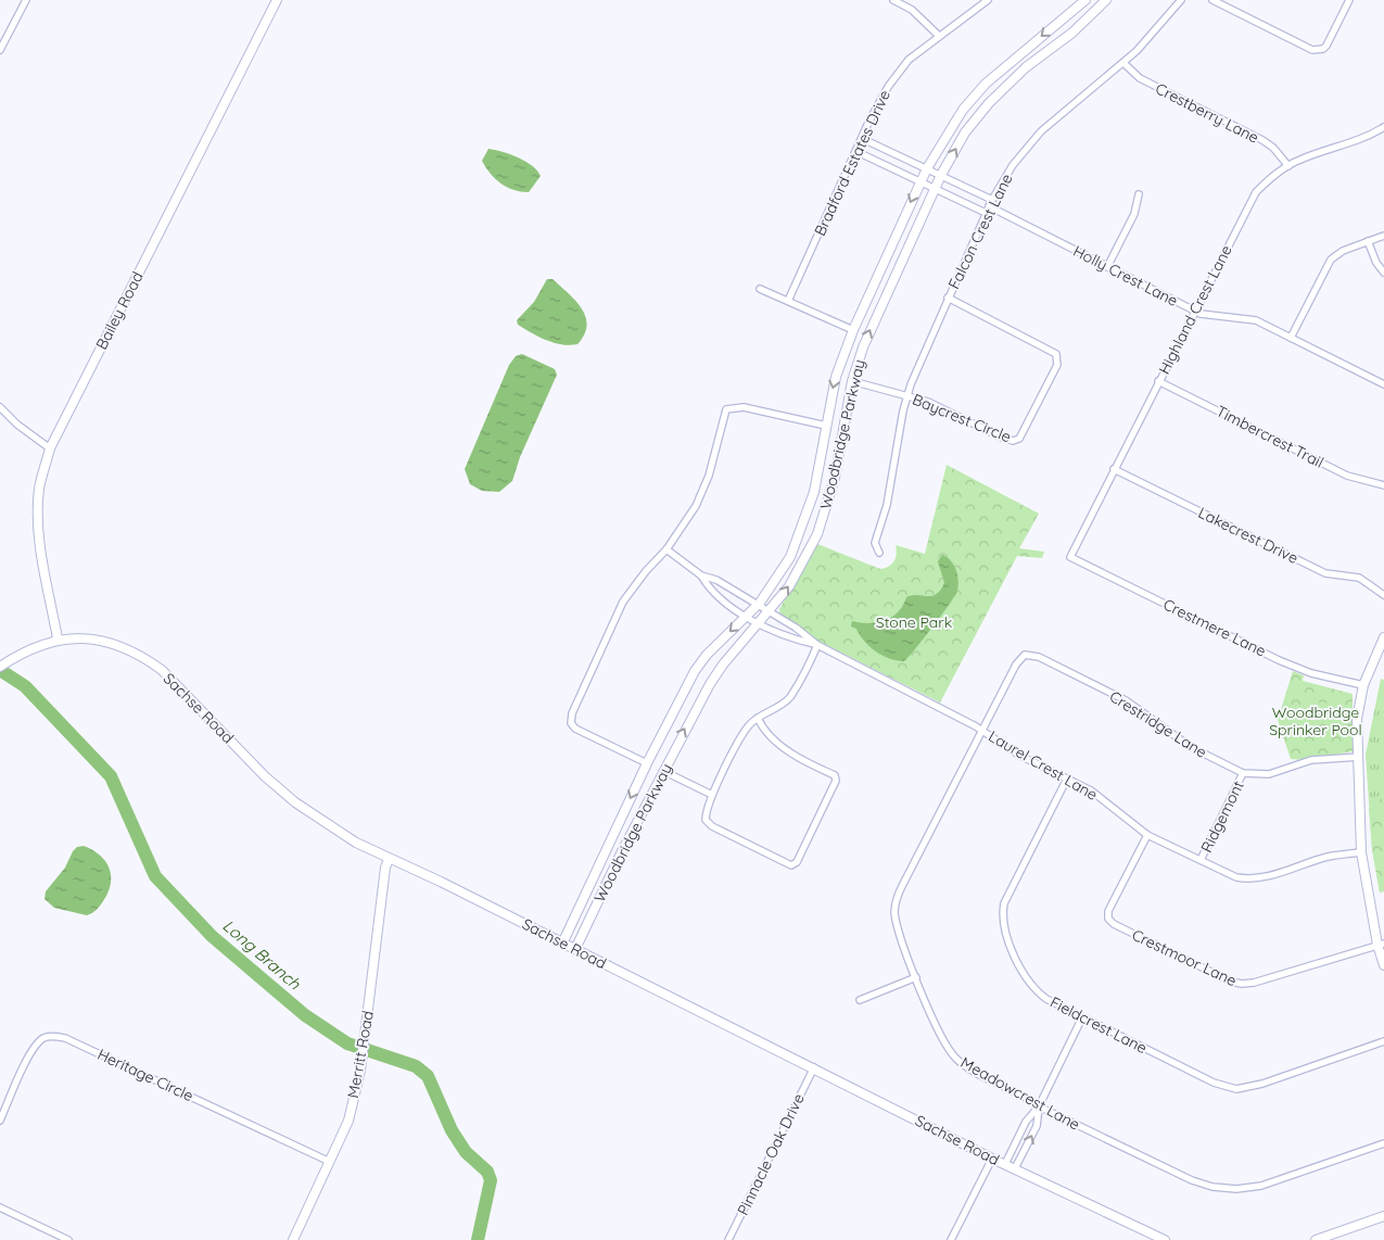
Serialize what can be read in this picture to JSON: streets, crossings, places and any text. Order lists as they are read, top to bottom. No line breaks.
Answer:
{"streets":{"main road":["Bailey Road","Woodbridge Parkway","Sachse Road","Merritt Road"],"street":["Crestberry Lane","Bradford Estates Drive","Falcon Crest Lane","Holly Crest Lane","Highland Crest Lane","Baycrest Circle","Timbercrest Trail","Lakecrest Drive","Crestmere Lane","Crestridge Lane","Laurel Crest Lane","Ridgemont","Crestmoor Lane","Fieldcrest Lane","Heritage Circle","Meadowcrest Lane","Pinnacle Oak Drive"]},"crossings":[["Crestberry Lane","Falcon Crest Lane"],["Crestberry Lane","Highland Crest Lane"],["Bradford Estates Drive","Holly Crest Lane"],["Falcon Crest Lane","Holly Crest Lane"],["Falcon Crest Lane","Baycrest Circle"],["Holly Crest Lane","Highland Crest Lane"],["Holly Crest Lane","Woodbridge Parkway"],["Highland Crest Lane","Timbercrest Trail"],["Highland Crest Lane","Lakecrest Drive"],["Highland Crest Lane","Crestmere Lane"],["Bailey Road","Sachse Road"],["Baycrest Circle","Woodbridge Parkway"],["Woodbridge Parkway","Sachse Road"],["Woodbridge Parkway","Laurel Crest Lane"],["Sachse Road","Merritt Road"],["Sachse Road","Pinnacle Oak Drive"],["Crestridge Lane","Ridgemont"],["Crestridge Lane","Meadowcrest Lane"],["Laurel Crest Lane","Ridgemont"],["Laurel Crest Lane","Crestmoor Lane"],["Laurel Crest Lane","Fieldcrest Lane"],["Laurel Crest Lane","Meadowcrest Lane"],["Merritt Road","Heritage Circle"]],"water":["Long Branch"],"parks":["Stone Park","Woodbridge Sprinker Pool"]}
